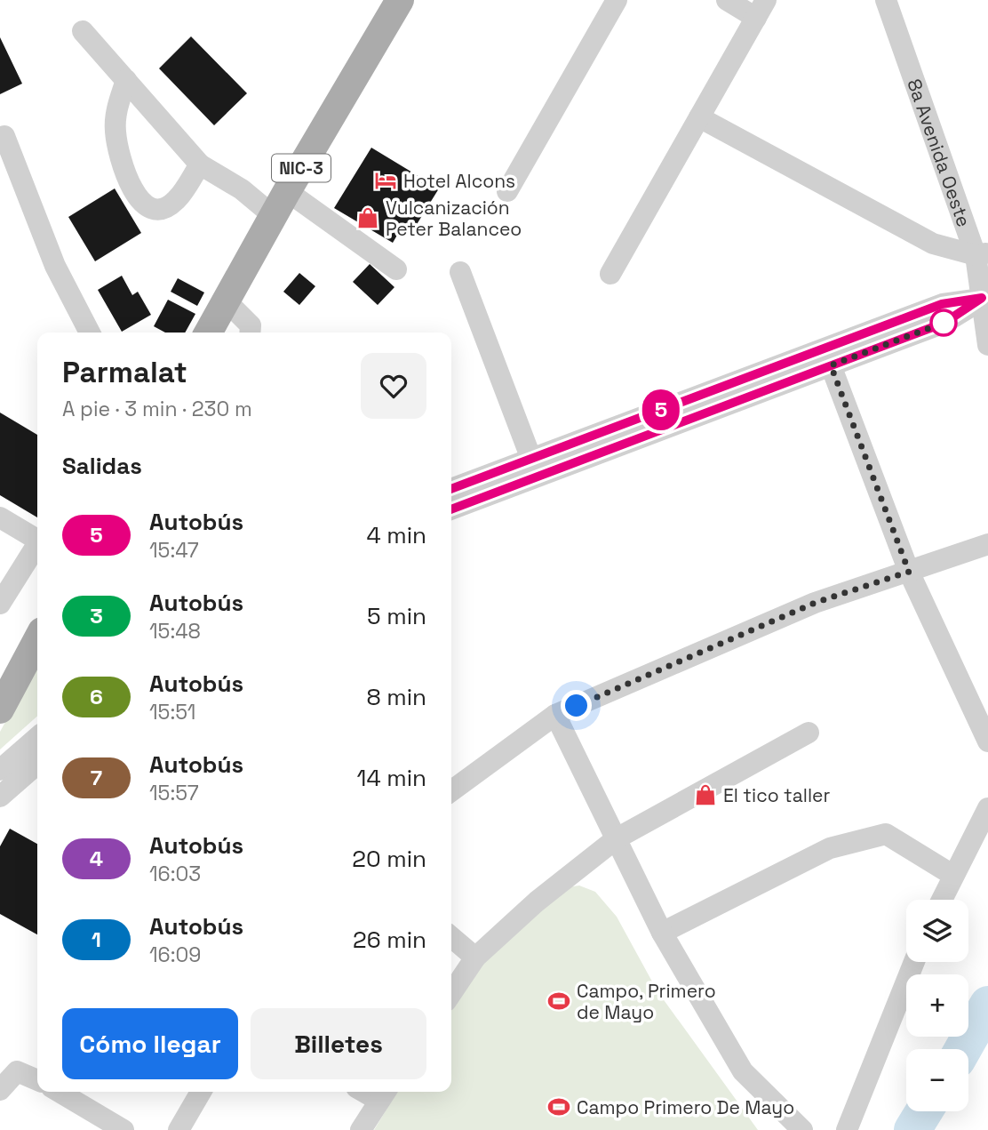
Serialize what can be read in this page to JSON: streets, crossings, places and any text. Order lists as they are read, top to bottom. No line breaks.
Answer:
{"streets":{"main road":["NIC-3"],"street":["8a Avenida Oeste"]},"places":{"hotel":["Hotel Alcons"],"shop":["Vulcanización Peter Balanceo","El tico taller"],"sports":["Campo, Primero de Mayo","Campo Primero De Mayo"]},"lines":["bus line 5"],"page":{"on_map":"5","heading":[["Parmalat","A pie · 3 min · 230 m"],"Salidas"],"list":[{"mark":"5","name":"Autobús","note":"15:47","value":"4 min"},{"mark":"3","name":"Autobús","note":"15:48","value":"5 min"},{"mark":"6","name":"Autobús","note":"15:51","value":"8 min"},{"mark":"7","name":"Autobús","note":"15:57","value":"14 min"},{"mark":"4","name":"Autobús","note":"16:03","value":"20 min"},{"mark":"1","name":"Autobús","note":"16:09","value":"26 min"}],"map_buttons":["+","−"],"buttons":["Cómo llegar","Billetes"]}}
